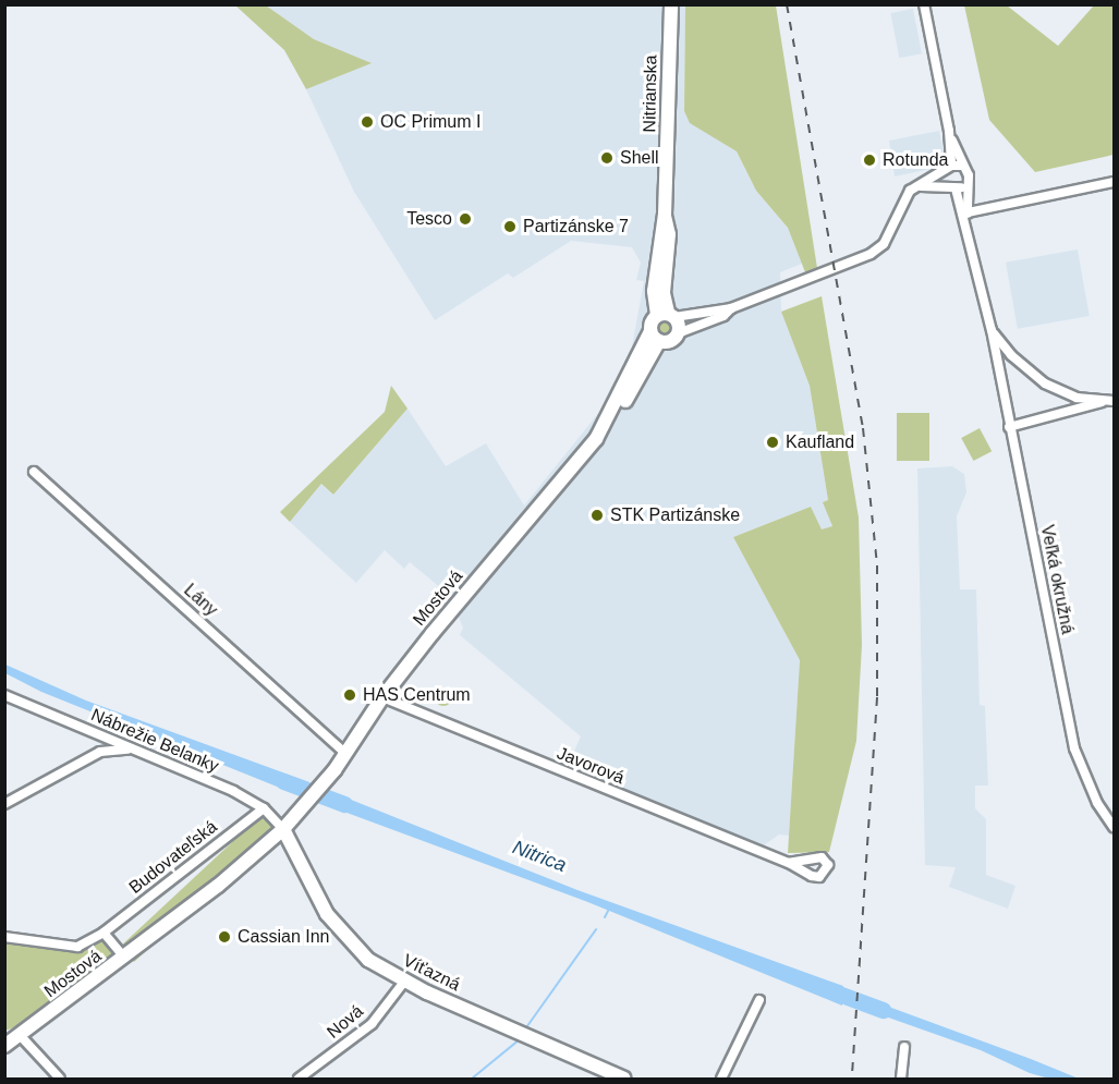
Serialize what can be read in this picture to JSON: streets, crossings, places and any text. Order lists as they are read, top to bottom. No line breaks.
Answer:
{"streets":{"main road":["Nitrianska","Mostová","Víťazná"],"street":["Veľká okružná","Lány","Nábrežie Belanky","Javorová","Budovateľská","Nová"]},"crossings":[["Nitrianska","Mostová"],["Mostová","Lány"],["Mostová","Nábrežie Belanky"],["Mostová","Javorová"],["Mostová","Víťazná"],["Nábrežie Belanky","Budovateľská"],["Nábrežie Belanky","Víťazná"],["Víťazná","Nová"]],"water":["Nitrica"],"places":["OC Primum I","Shell","Rotunda","Tesco","Partizánske 7","Kaufland","STK Partizánske","HAS Centrum","Cassian Inn"]}
